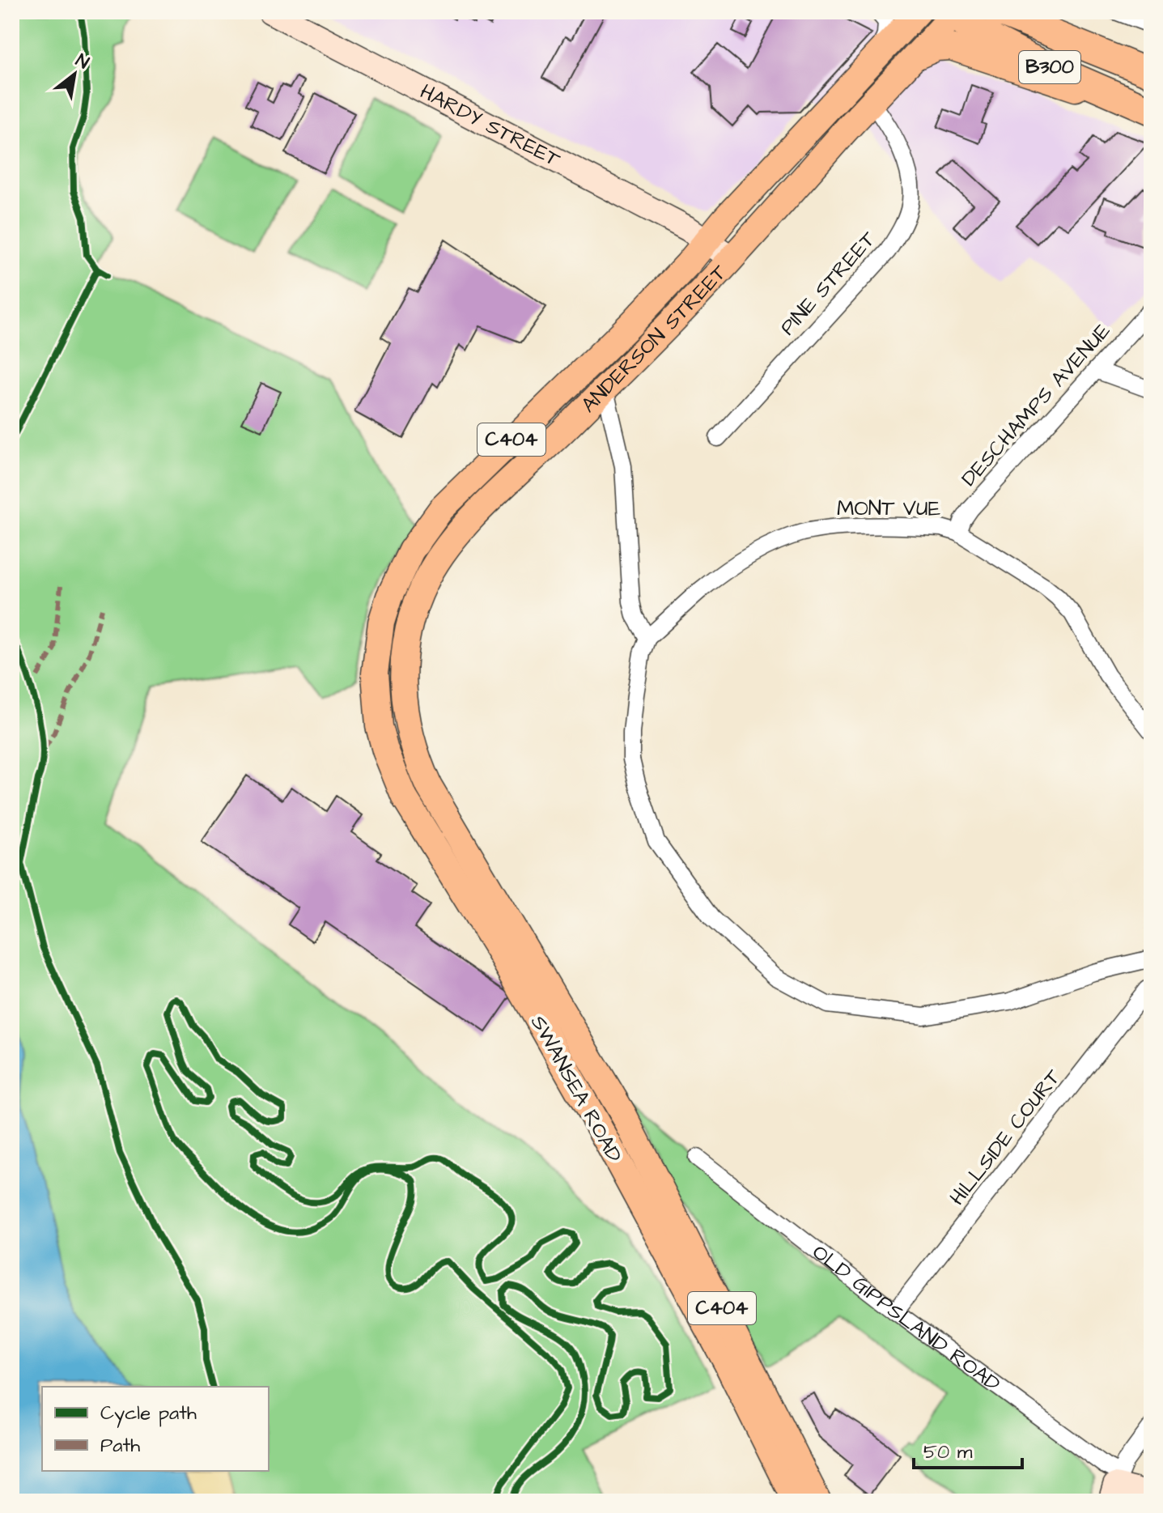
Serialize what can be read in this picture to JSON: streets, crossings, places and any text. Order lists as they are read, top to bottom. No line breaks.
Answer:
{"streets":{"highway":["B300"],"main road":["HARDY STREET","ANDERSON STREET","C404","SWANSEA ROAD","OLD GIPPSLAND ROAD"],"street":["PINE STREET","DESCHAMPS AVENUE","MONT VUE","HILLSIDE COURT"]},"crossings":[["B300","ANDERSON STREET"],["HARDY STREET","ANDERSON STREET"],["PINE STREET","ANDERSON STREET"],["ANDERSON STREET","SWANSEA ROAD"],["DESCHAMPS AVENUE","MONT VUE"],["HILLSIDE COURT","OLD GIPPSLAND ROAD"]],"legend":["Cycle path","Path"],"scale_bar":"50 m","north":"top right"}
